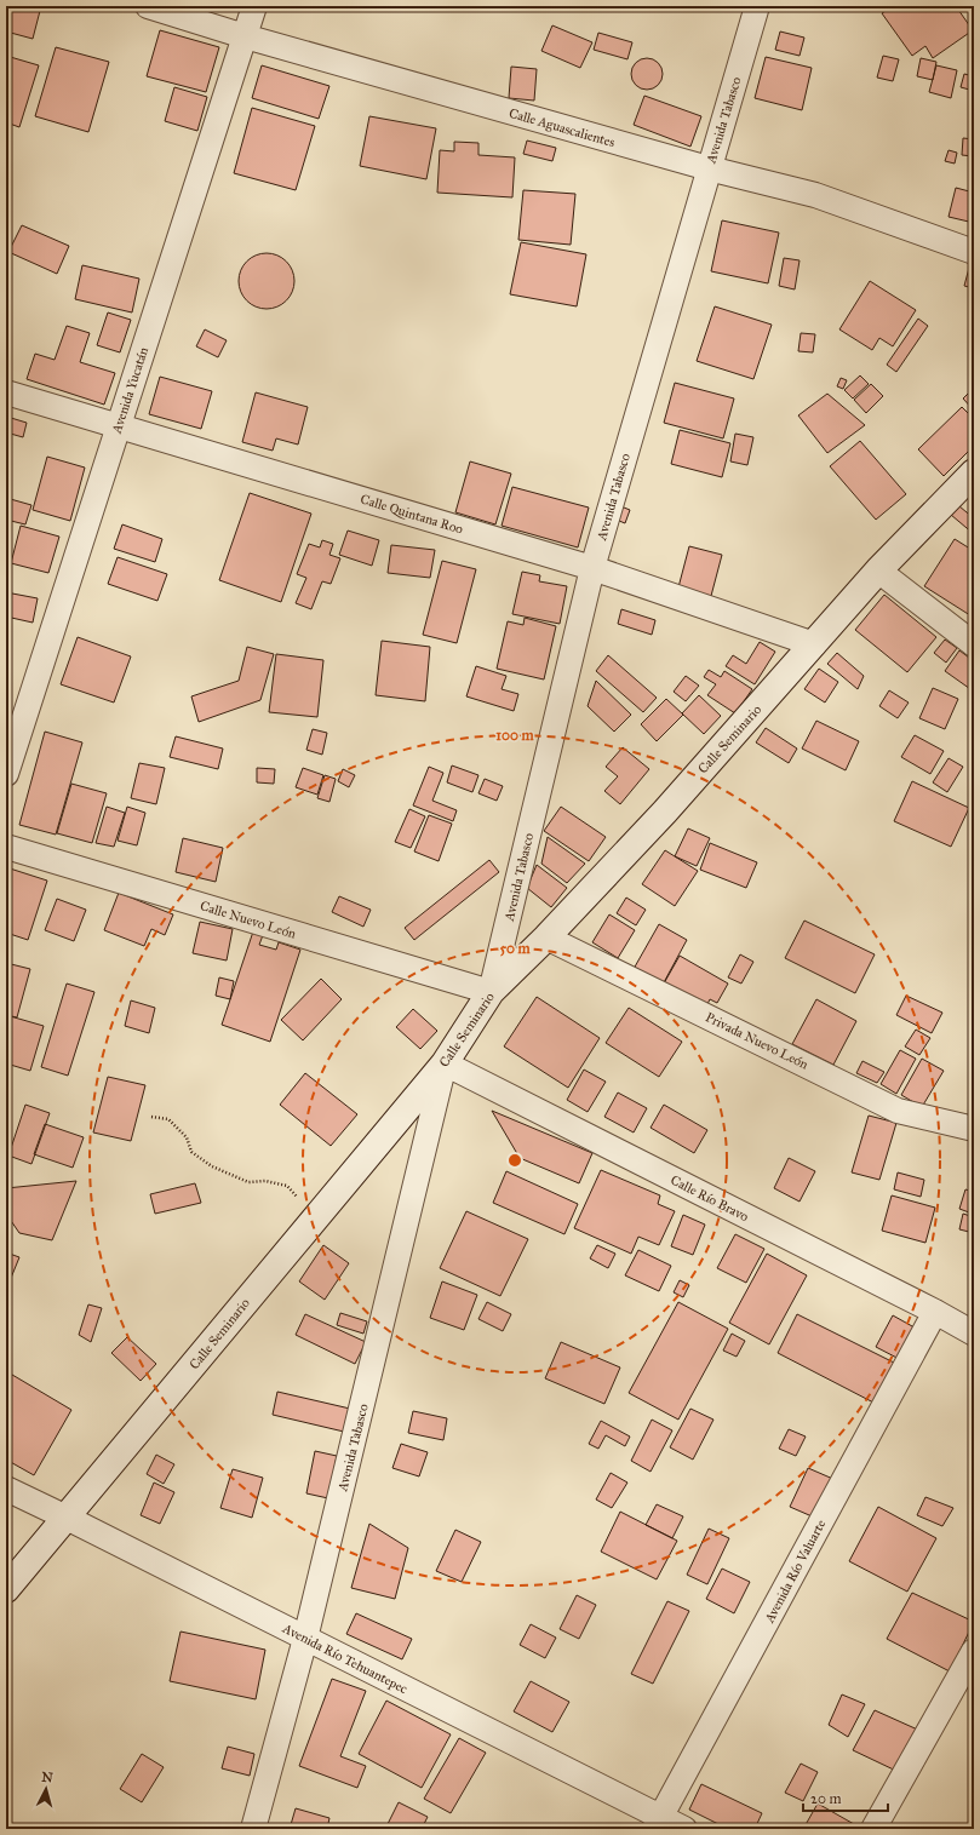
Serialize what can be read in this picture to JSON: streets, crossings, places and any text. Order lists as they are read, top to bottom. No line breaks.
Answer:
{"streets":{"street":["Avenida Tabasco","Calle Aguascalientes","Avenida Yucatán","Calle Quintana Roo","Calle Seminario","Calle Nuevo León","Privada Nuevo León","Calle Río Bravo","Avenida Río Valuarte","Avenida Río Tehuantepec"]},"crossings":[["Avenida Tabasco","Calle Aguascalientes"],["Avenida Tabasco","Calle Quintana Roo"],["Avenida Tabasco","Calle Seminario"],["Avenida Tabasco","Calle Nuevo León"],["Avenida Tabasco","Calle Río Bravo"],["Avenida Tabasco","Avenida Río Tehuantepec"],["Calle Aguascalientes","Avenida Yucatán"],["Avenida Yucatán","Calle Quintana Roo"],["Calle Quintana Roo","Calle Seminario"],["Calle Seminario","Calle Nuevo León"],["Calle Seminario","Privada Nuevo León"],["Calle Seminario","Calle Río Bravo"],["Calle Seminario","Avenida Río Tehuantepec"],["Calle Río Bravo","Avenida Río Valuarte"],["Avenida Río Valuarte","Avenida Río Tehuantepec"]],"scale_bar":"20 m","north":"top","rings":["100 m","50 m"]}
